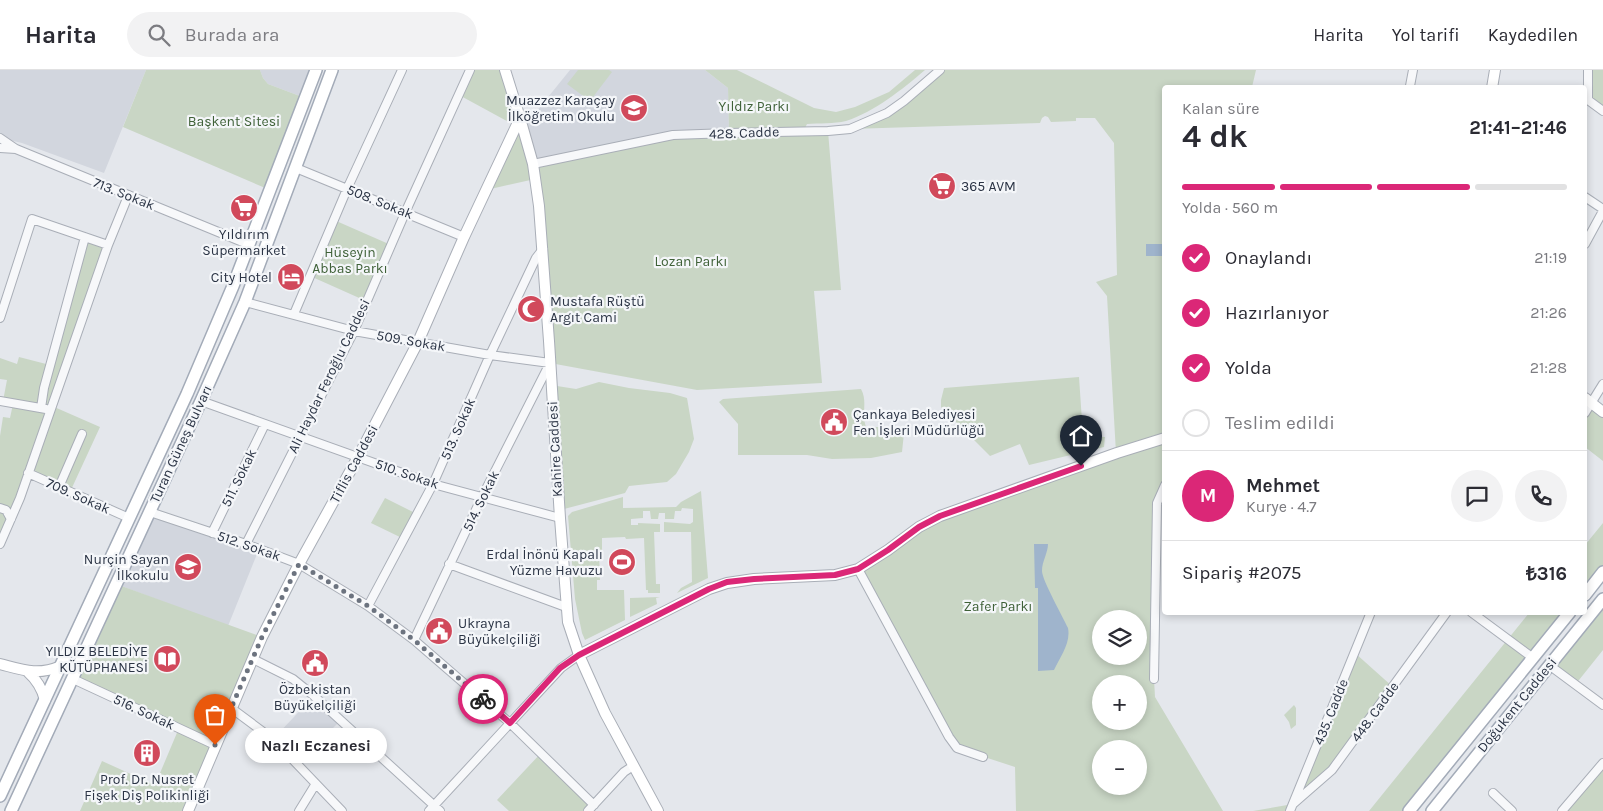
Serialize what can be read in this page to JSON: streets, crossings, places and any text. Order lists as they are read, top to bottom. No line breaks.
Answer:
{"streets":{"main road":["Turan Güneş Bulvarı","Doğukent Caddesi"],"street":["428. Cadde","713. Sokak","508. Sokak","509. Sokak","Ali Haydar Feroğlu Caddesi","513. Sokak","Kahire Caddesi","Tiflis Caddesi","510. Sokak","511. Sokak","709. Sokak","514. Sokak","512. Sokak","516. Sokak","435. Cadde","448. Cadde"]},"crossings":[["428. Cadde","Kahire Caddesi"],["713. Sokak","Turan Güneş Bulvarı"],["508. Sokak","Ali Haydar Feroğlu Caddesi"],["508. Sokak","Turan Güneş Bulvarı"],["508. Sokak","Tiflis Caddesi"],["509. Sokak","Ali Haydar Feroğlu Caddesi"],["509. Sokak","513. Sokak"],["509. Sokak","Turan Güneş Bulvarı"],["509. Sokak","Kahire Caddesi"],["509. Sokak","Tiflis Caddesi"],["509. Sokak","514. Sokak"],["Ali Haydar Feroğlu Caddesi","510. Sokak"],["Ali Haydar Feroğlu Caddesi","512. Sokak"],["513. Sokak","Kahire Caddesi"],["513. Sokak","510. Sokak"],["513. Sokak","512. Sokak"],["Turan Güneş Bulvarı","510. Sokak"],["Turan Güneş Bulvarı","709. Sokak"],["Turan Güneş Bulvarı","512. Sokak"],["Turan Güneş Bulvarı","516. Sokak"],["Kahire Caddesi","Tiflis Caddesi"],["Kahire Caddesi","510. Sokak"],["Kahire Caddesi","514. Sokak"],["Tiflis Caddesi","510. Sokak"],["Tiflis Caddesi","512. Sokak"],["Tiflis Caddesi","516. Sokak"],["510. Sokak","511. Sokak"],["510. Sokak","514. Sokak"],["511. Sokak","512. Sokak"],["514. Sokak","512. Sokak"],["435. Cadde","448. Cadde"]],"parks":["Yıldız Parkı","Başkent Sitesi","Hüseyin Abbas Parkı","Lozan Parkı","Zafer Parkı"],"places":{"school or university":["Muazzez Karaçay İlköğretim Okulu","Nurçin Sayan İlkokulu"],"supermarket":["365 AVM","Yıldırım Süpermarket"],"hotel":["City Hotel"],"mosque":["Mustafa Rüştü Argıt Cami"],"public building":["Çankaya Belediyesi Fen İşleri Müdürlüğü","Ukrayna Büyükelçiliği","Özbekistan Büyükelçiliği"],"sports":["Erdal İnönü Kapalı Yüzme Havuzu"],"library":["YILDIZ BELEDİYE KÜTÜPHANESİ"],"other":["Nazlı Eczanesi"],"building":["Prof. Dr. Nusret Fişek Diş Polikinliği"]},"page":{"header":"Harita","search":"Burada ara","nav":["Harita","Yol tarifi","Kaydedilen"],"heading":["4 dk","Kalan süre","21:41–21:46"],"panel":["Mehmet","Kurye · 4.7","Sipariş #2075","₺316"],"bar":"Yolda · 560 m","list":[["Onaylandı","21:19"],["Hazırlanıyor","21:26"],["Yolda","21:28"],"Teslim edildi"],"round":"M","map_buttons":["+","−"],"bubble":"Nazlı Eczanesi"}}
